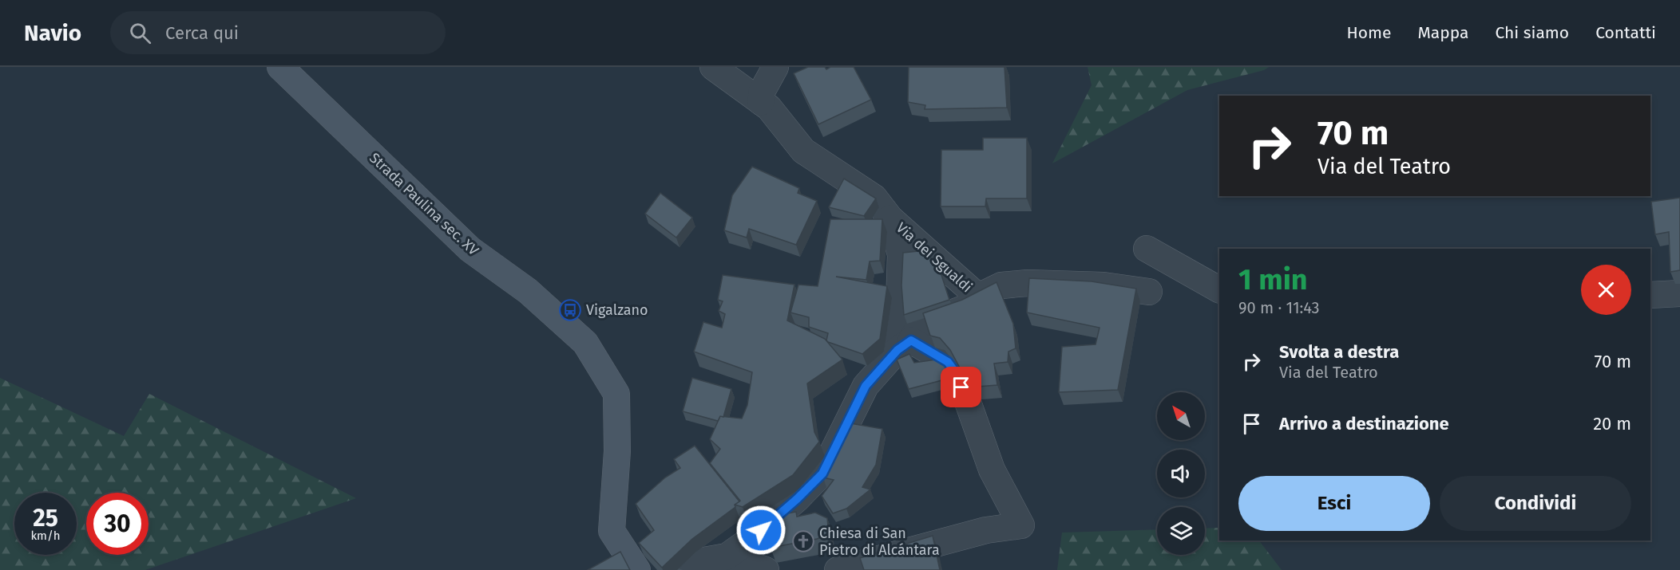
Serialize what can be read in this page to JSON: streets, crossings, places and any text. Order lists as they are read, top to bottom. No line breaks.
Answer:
{"streets":{"street":["Strada Paulina sec. XV","Via dei Sgualdi"]},"places":{"bus stop":["Vigalzano"],"church":["Chiesa di San Pietro di Alcántara"]},"north":"top left","page":{"header":"Navio","search":"Cerca qui","nav":["Home","Mappa","Chi siamo","Contatti"],"turn":["70 m","Via del Teatro"],"heading":["1 min","90 m · 11:43"],"list":[{"name":"Svolta a destra","note":"Via del Teatro","value":"70 m"},{"name":"Arrivo a destinazione","value":"20 m"}],"buttons":["Esci","Condividi"],"speed":"25 km/h","limit":"30"}}
